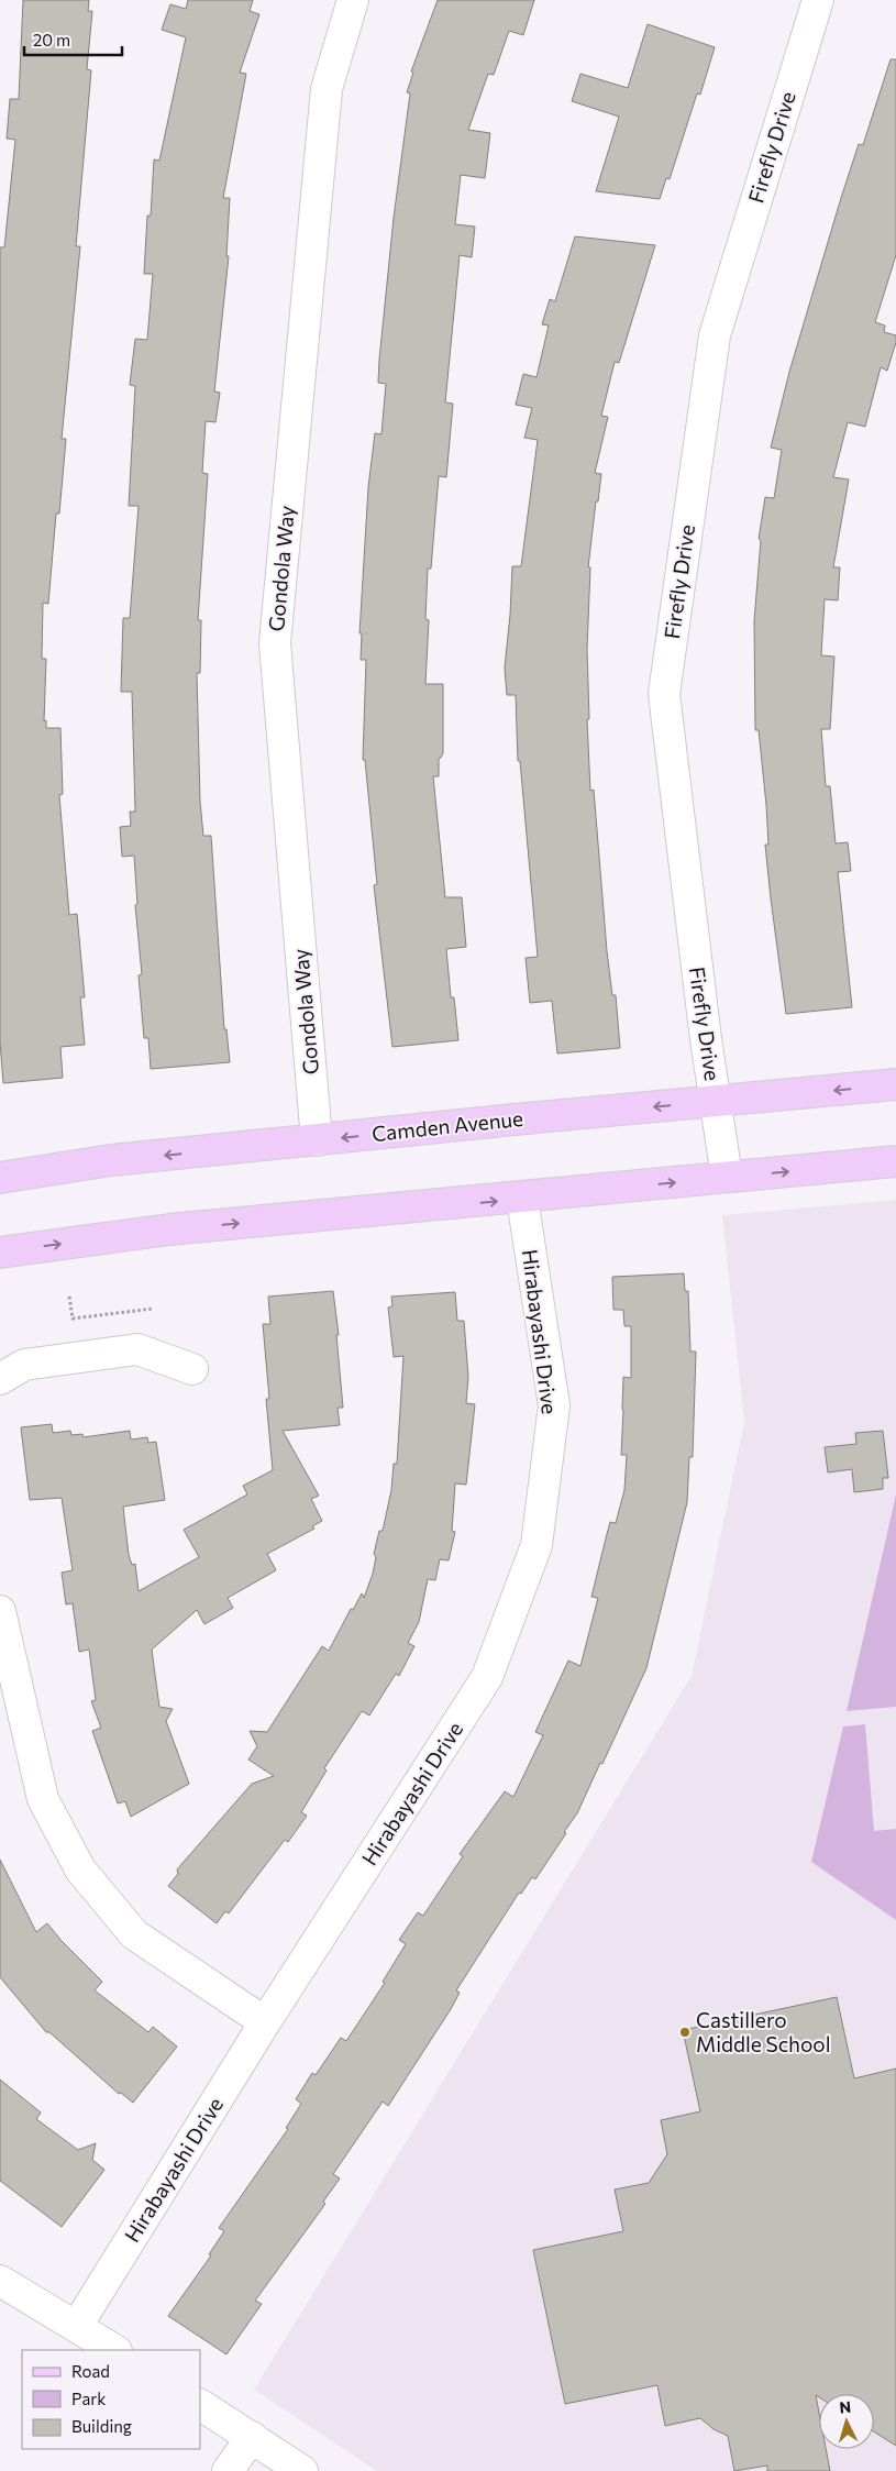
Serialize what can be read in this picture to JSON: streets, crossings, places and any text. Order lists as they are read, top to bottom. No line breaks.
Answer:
{"streets":{"main road":["Camden Avenue"],"street":["Firefly Drive","Gondola Way","Hirabayashi Drive"]},"crossings":[["Firefly Drive","Camden Avenue"],["Gondola Way","Camden Avenue"]],"places":["Castillero Middle School"],"legend":["Road","Park","Building"],"scale_bar":"20 m","north":"top"}
